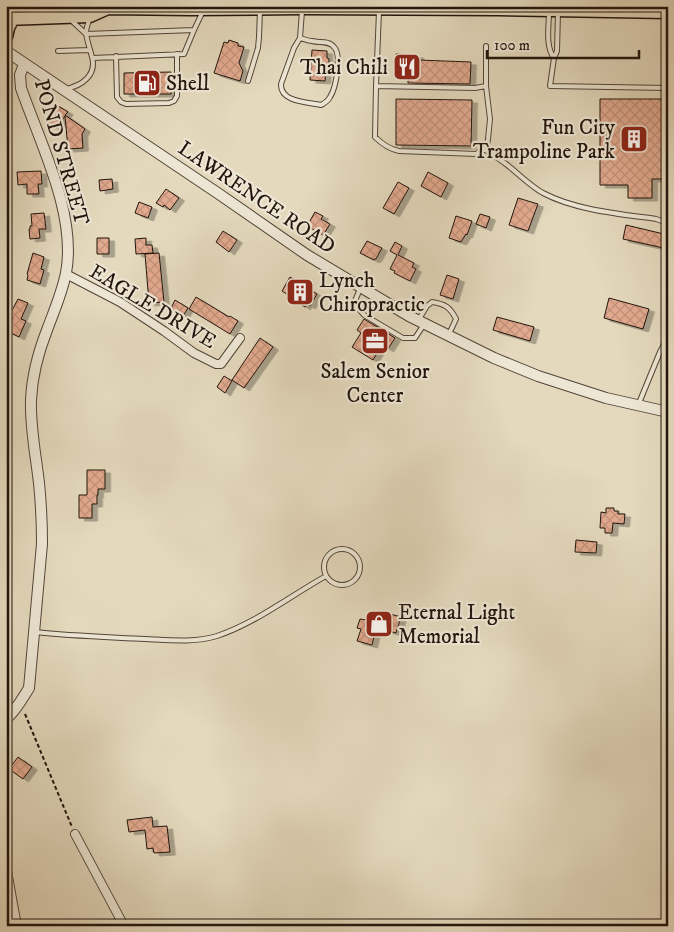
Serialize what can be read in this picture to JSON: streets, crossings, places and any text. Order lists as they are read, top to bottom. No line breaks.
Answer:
{"streets":{"street":["POND STREET","LAWRENCE ROAD","EAGLE DRIVE"]},"crossings":[["POND STREET","LAWRENCE ROAD"],["POND STREET","EAGLE DRIVE"]],"places":{"restaurant":["Thai Chili"],"fuel station":["Shell"],"building":["Fun City Trampoline Park","Lynch Chiropractic"],"office":["Salem Senior Center"],"shop":["Eternal Light Memorial"]},"scale_bar":"100 m"}
